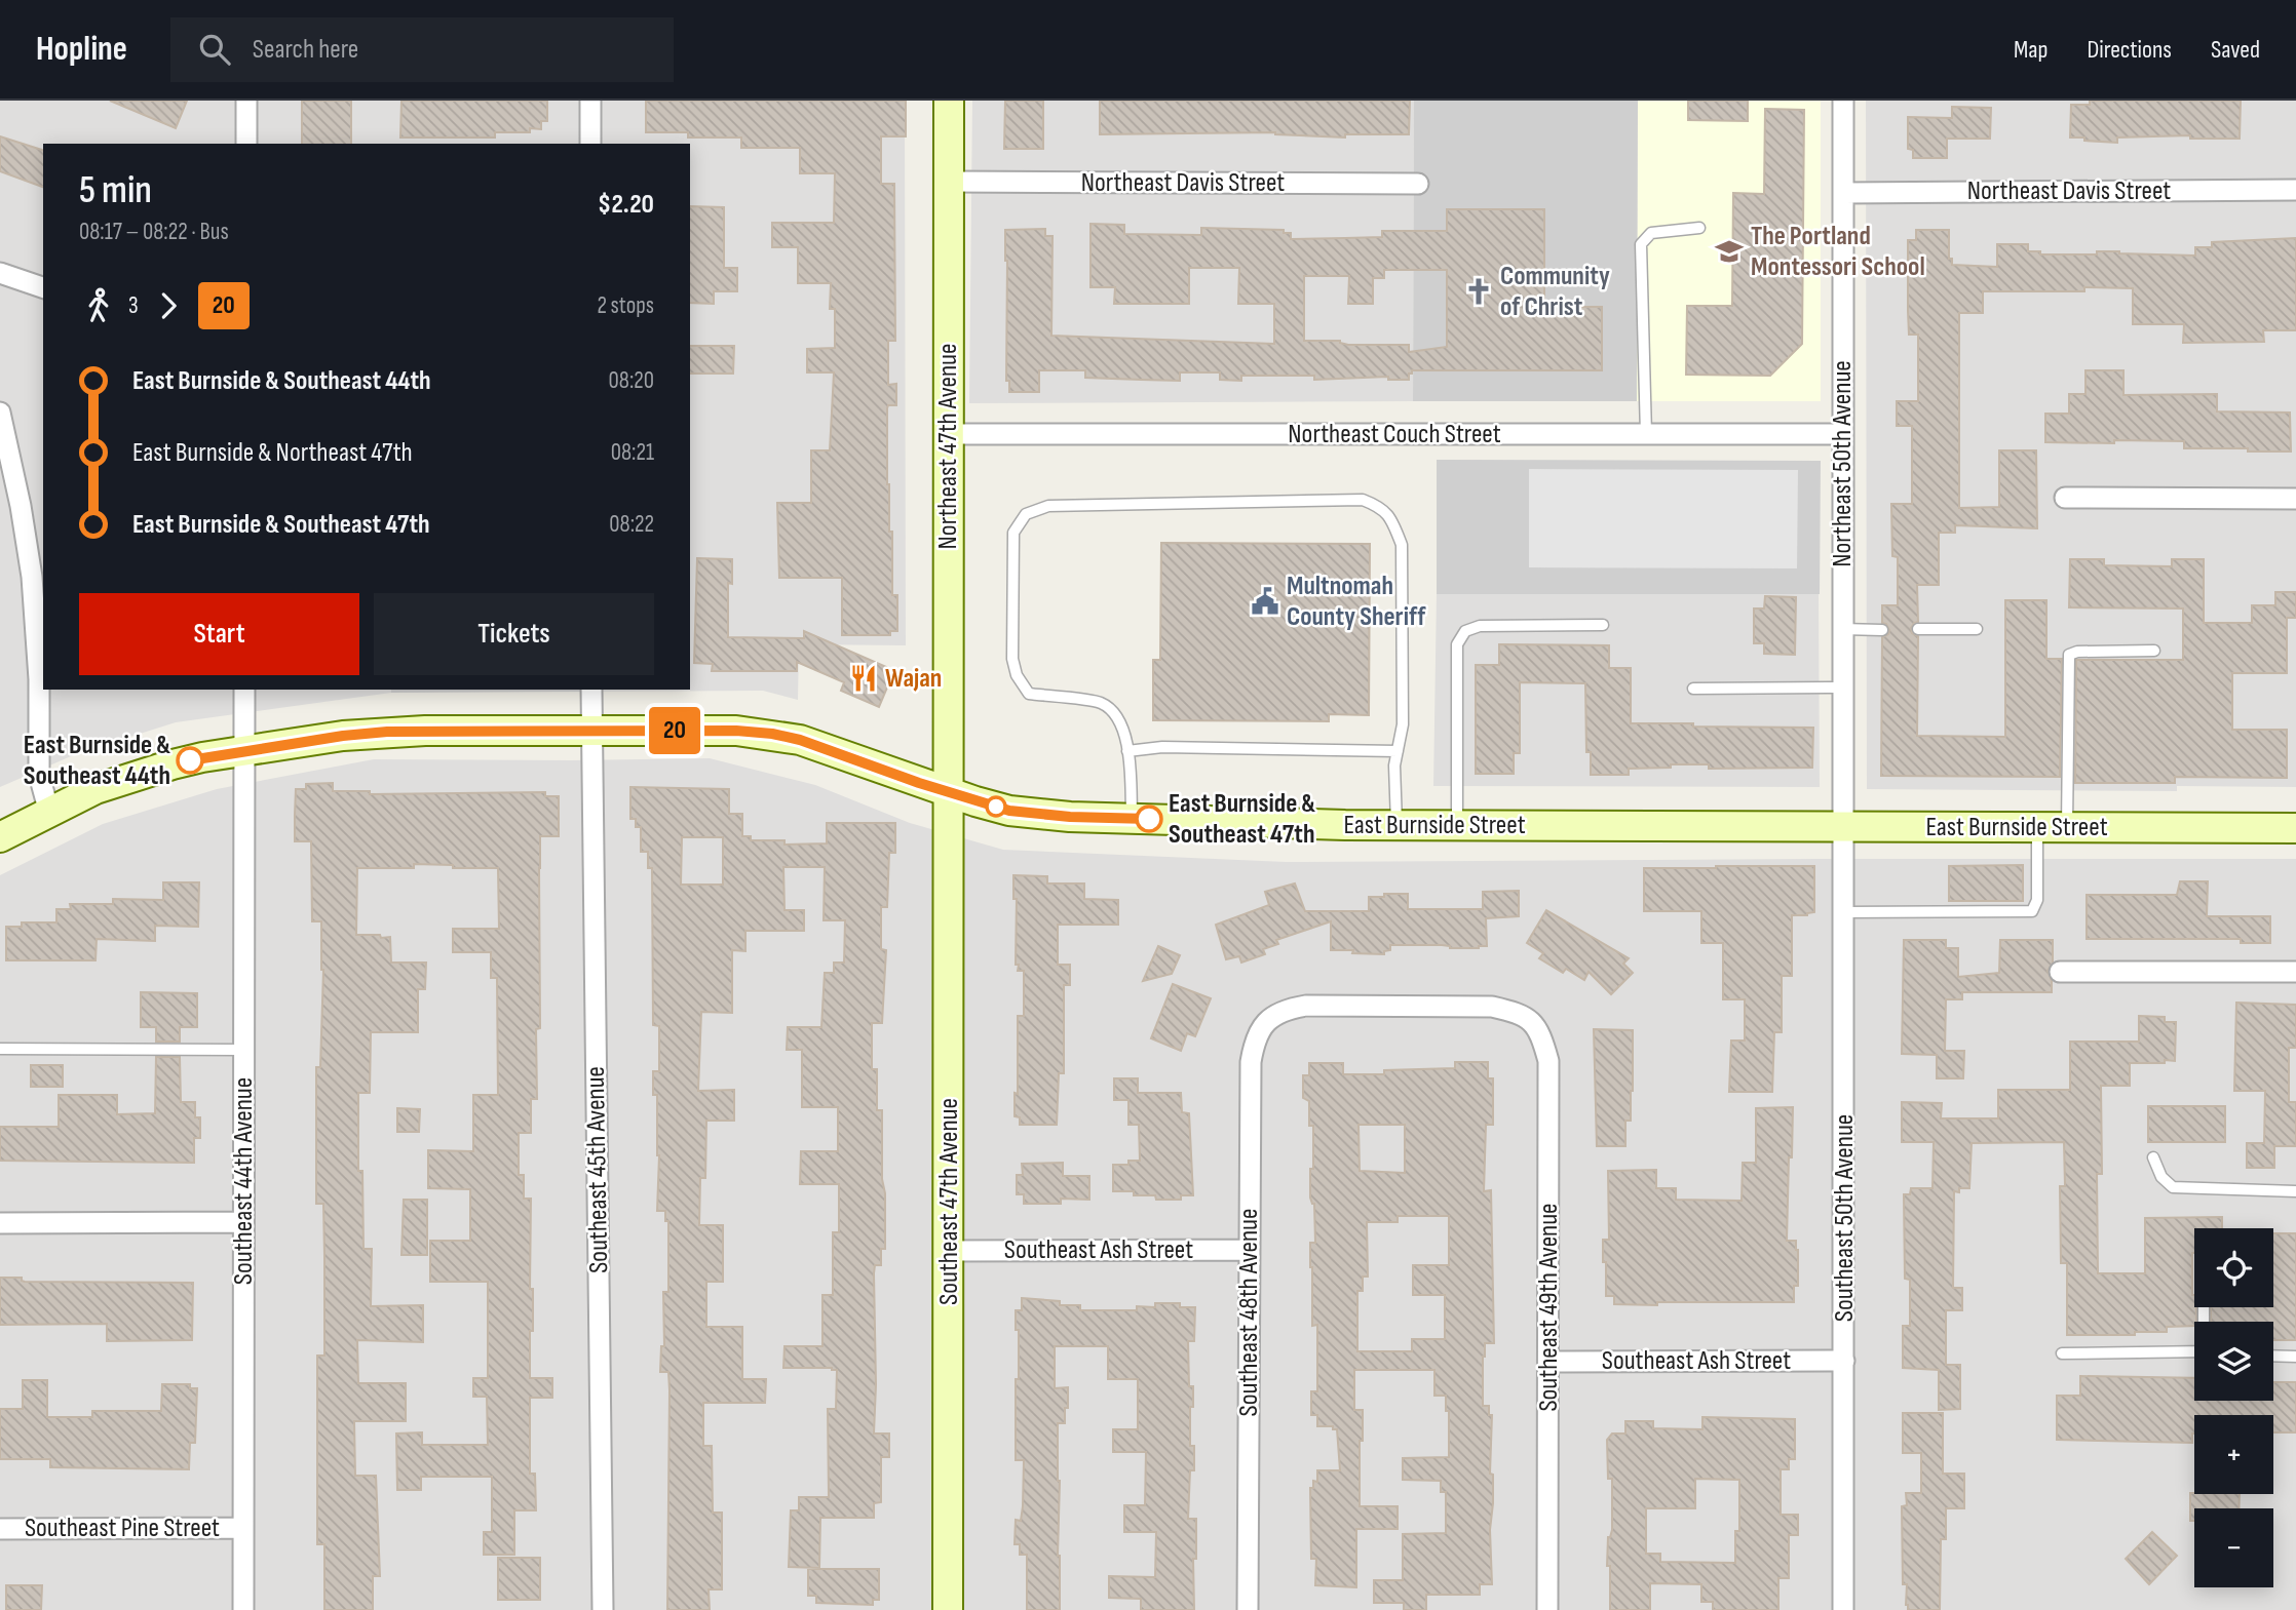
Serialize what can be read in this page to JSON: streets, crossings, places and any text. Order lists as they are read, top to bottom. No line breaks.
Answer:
{"streets":{"main road":["Northeast 47th Avenue","East Burnside Street","Southeast 47th Avenue"],"street":["Northeast Davis Street","Northeast Couch Street","Northeast 50th Avenue","Southeast 45th Avenue","Southeast 44th Avenue","Southeast 50th Avenue","Southeast Ash Street","Southeast 49th Avenue","Southeast 48th Avenue","Southeast Pine Street"]},"crossings":[["Northeast Davis Street","Northeast 47th Avenue"],["Northeast Davis Street","Northeast 50th Avenue"],["Northeast Couch Street","Northeast 47th Avenue"],["Northeast Couch Street","Northeast 50th Avenue"],["Northeast 47th Avenue","East Burnside Street"],["Northeast 47th Avenue","Southeast 47th Avenue"],["Northeast 50th Avenue","East Burnside Street"],["Northeast 50th Avenue","Southeast 50th Avenue"],["East Burnside Street","Southeast 45th Avenue"],["East Burnside Street","Southeast 44th Avenue"],["East Burnside Street","Southeast 47th Avenue"],["East Burnside Street","Southeast 50th Avenue"],["Southeast 44th Avenue","Southeast Pine Street"],["Southeast 47th Avenue","Southeast Ash Street"],["Southeast 50th Avenue","Southeast Ash Street"],["Southeast Ash Street","Southeast 49th Avenue"],["Southeast Ash Street","Southeast 48th Avenue"],["Southeast 49th Avenue","Southeast 48th Avenue"]],"places":{"school or university":["The Portland Montessori School"],"church":["Community of Christ"],"public building":["Multnomah County Sheriff"],"restaurant":["Wajan"],"other":["East Burnside & Southeast 44th","East Burnside & Southeast 47th"]},"lines":["bus line 20"],"page":{"header":"Hopline","search":"Search here","nav":["Map","Directions","Saved"],"on_map":"20","heading":["5 min","08:17 – 08:22 · Bus","$2.20"],"legs":["3","20","2 stops"],"list":[{"name":"East Burnside & Southeast 44th","value":"08:20"},{"name":"East Burnside & Northeast 47th","value":"08:21"},{"name":"East Burnside & Southeast 47th","value":"08:22"}],"buttons":["Start","Tickets"],"map_buttons":["+","−"]}}
